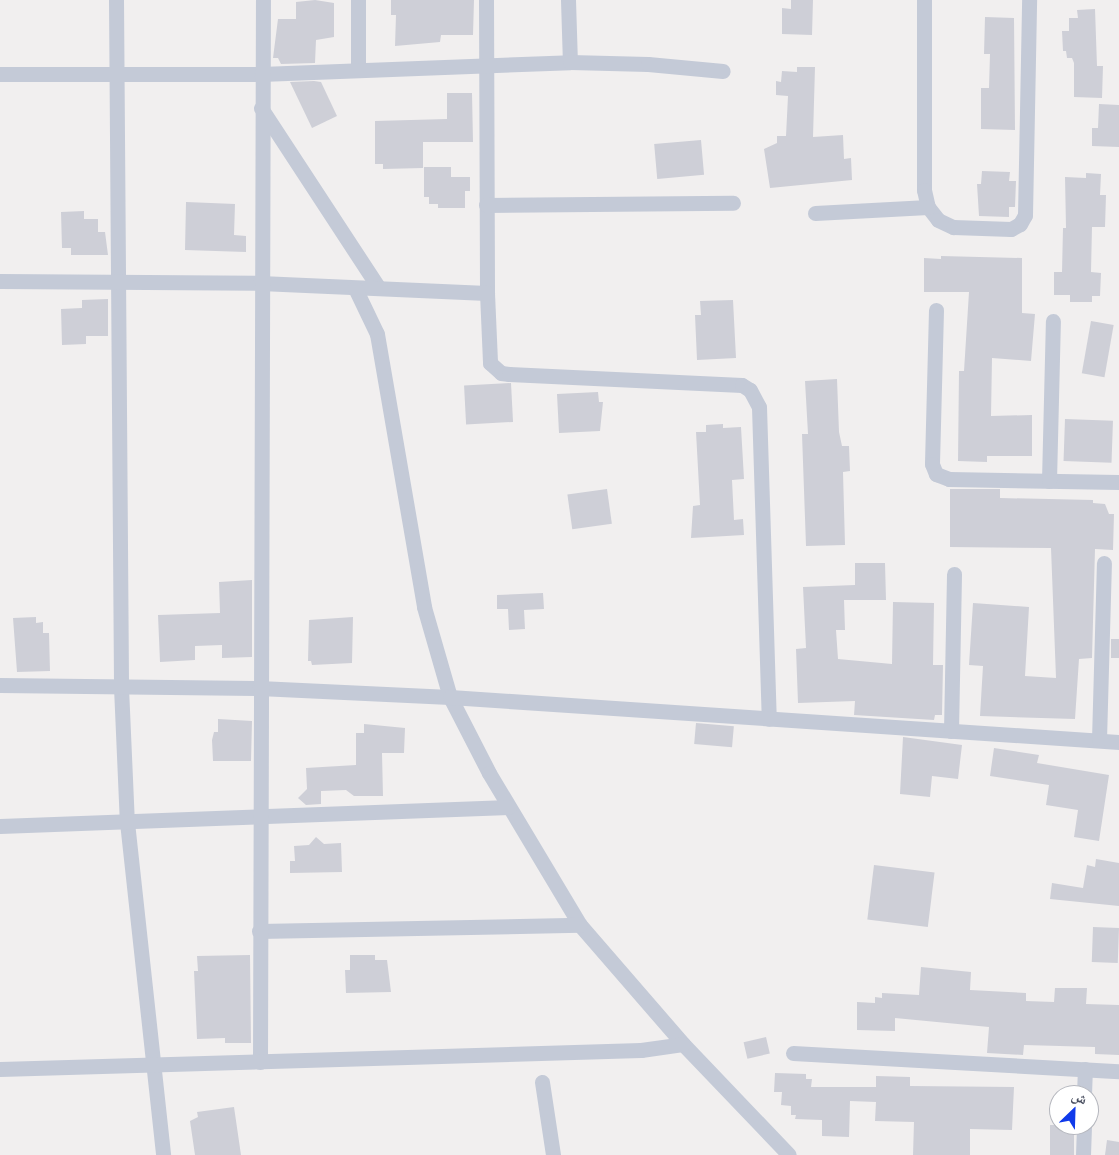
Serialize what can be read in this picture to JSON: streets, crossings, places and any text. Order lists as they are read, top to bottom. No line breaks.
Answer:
{"north":"top right"}
